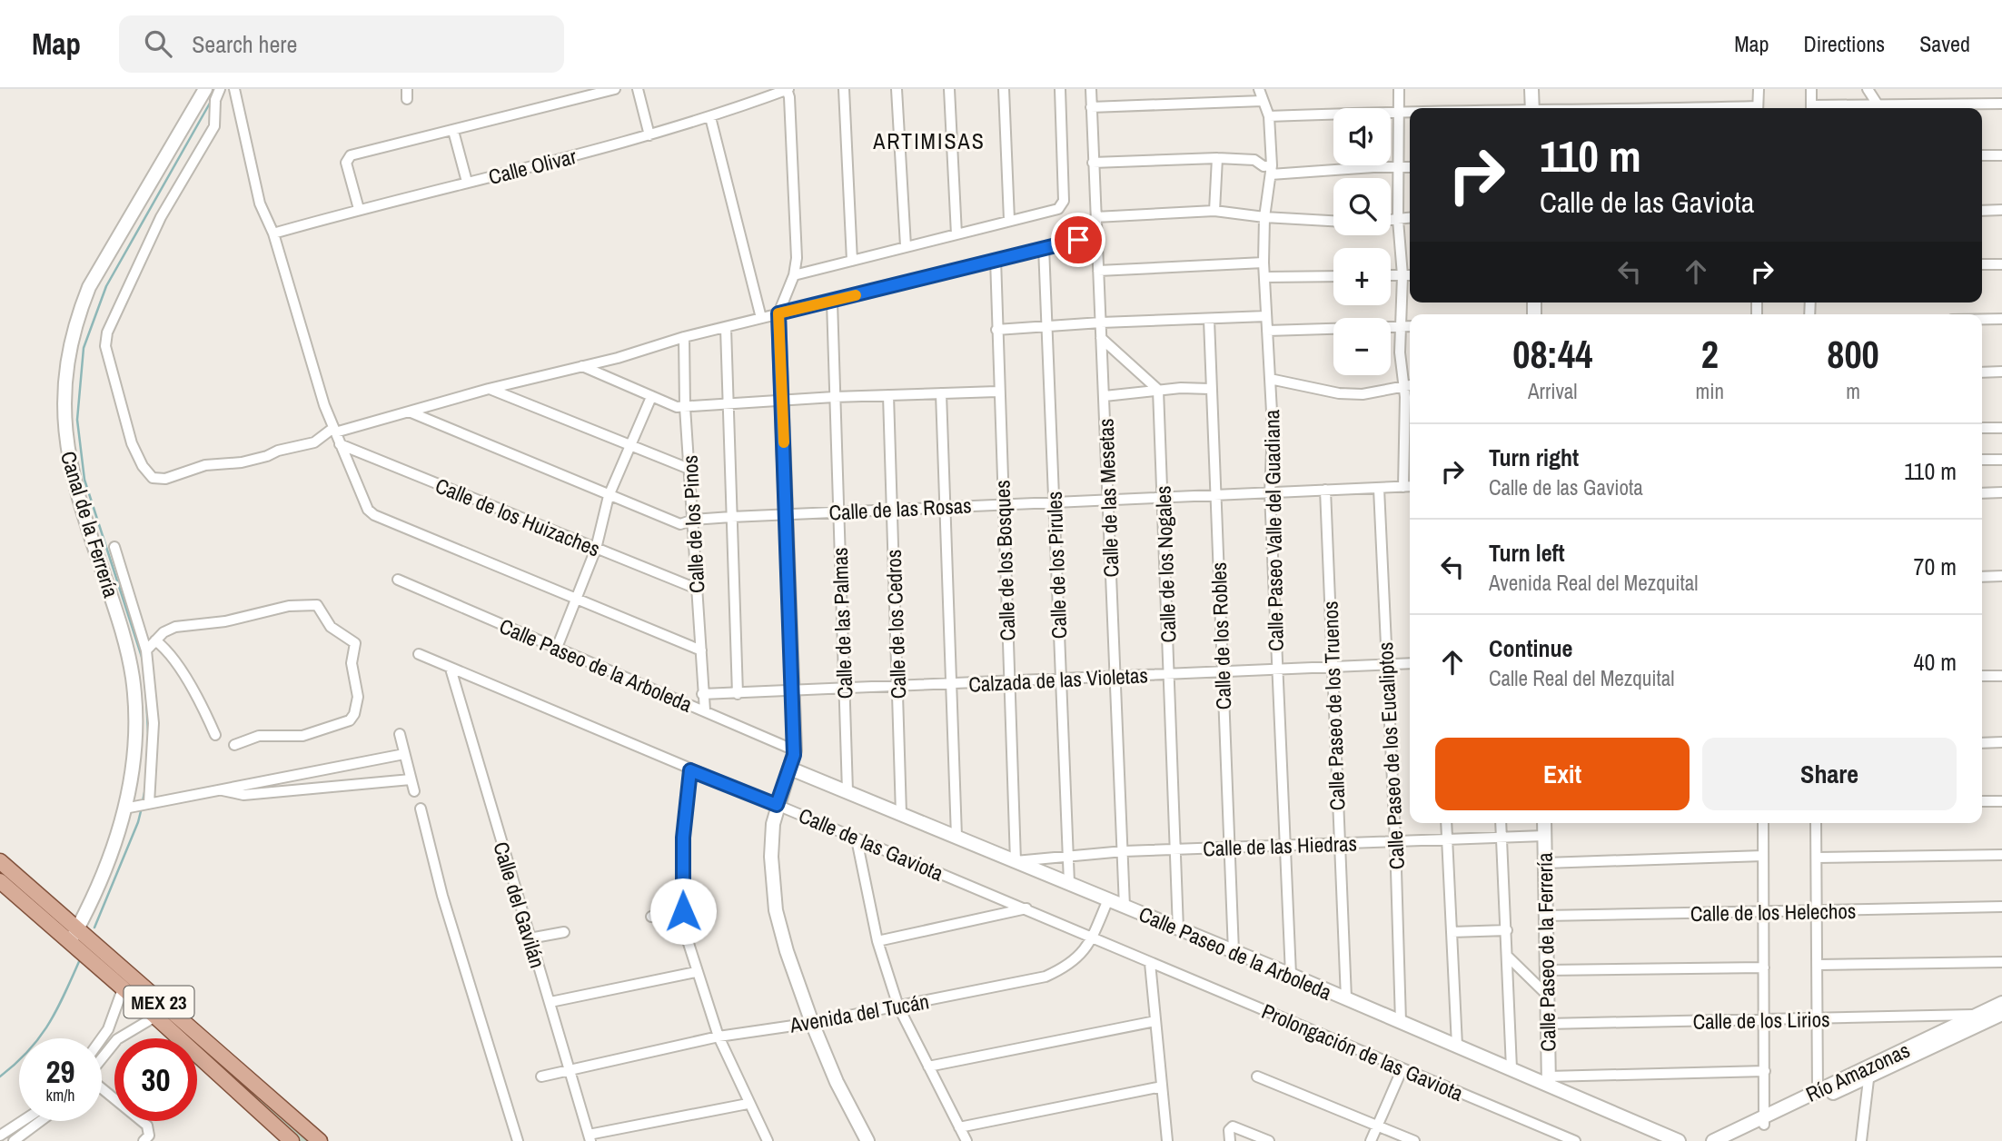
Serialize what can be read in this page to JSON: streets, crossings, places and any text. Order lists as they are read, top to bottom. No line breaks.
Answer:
{"streets":{"main road":["MEX 23"],"street":["Calle Olivar","Calle de las Mesetas","Calle de las Rosas","Calle de los Huizaches","Canal de la Ferrería","Calle de los Pinos","Calle Paseo Valle del Guadiana","Calle de los Bosques","Calle de los Nogales","Calle de los Pirules","Calle de las Palmas","Calle de los Cedros","Calle de los Robles","Calle Paseo de la Arboleda","Calzada de las Violetas","Calle Paseo de los Truenos","Calle Paseo de los Eucaliptos","Calle de las Gaviota","Calle de las Hiedras","Calle del Gavilán","Calle de los Helechos","Calle Paseo de la Ferrería","Avenida del Tucán","Calle de los Lirios","Prolongación de las Gaviota","Río Amazonas"]},"crossings":[["Calle de las Mesetas","Calle de las Rosas"],["Calle de las Mesetas","Calle Paseo de la Arboleda"],["Calle de las Mesetas","Calzada de las Violetas"],["Calle de las Mesetas","Calle de las Hiedras"],["Calle de las Rosas","Calle de los Pinos"],["Calle de las Rosas","Calle Paseo Valle del Guadiana"],["Calle de las Rosas","Calle de los Bosques"],["Calle de las Rosas","Calle de los Nogales"],["Calle de las Rosas","Calle de los Pirules"],["Calle de las Rosas","Calle de las Palmas"],["Calle de las Rosas","Calle de los Cedros"],["Calle de las Rosas","Calle de los Robles"],["Calle de las Rosas","Calle Paseo de los Truenos"],["Calle de las Rosas","Calle Paseo de los Eucaliptos"],["Calle de los Huizaches","Calle de los Pinos"],["Canal de la Ferrería","MEX 23"],["Calle de los Pinos","Calle Paseo de la Arboleda"],["Calle de los Pinos","Calzada de las Violetas"],["Calle Paseo Valle del Guadiana","Calle Paseo de la Arboleda"],["Calle Paseo Valle del Guadiana","Calzada de las Violetas"],["Calle Paseo Valle del Guadiana","Calle de las Hiedras"],["Calle de los Bosques","Calle Paseo de la Arboleda"],["Calle de los Bosques","Calzada de las Violetas"],["Calle de los Bosques","Calle de las Hiedras"],["Calle de los Nogales","Calle Paseo de la Arboleda"],["Calle de los Nogales","Calzada de las Violetas"],["Calle de los Nogales","Calle de las Hiedras"],["Calle de los Pirules","Calle Paseo de la Arboleda"],["Calle de los Pirules","Calzada de las Violetas"],["Calle de los Pirules","Calle de las Hiedras"],["Calle de las Palmas","Calle Paseo de la Arboleda"],["Calle de las Palmas","Calzada de las Violetas"],["Calle de los Cedros","Calle Paseo de la Arboleda"],["Calle de los Cedros","Calzada de las Violetas"],["Calle de los Robles","Calle Paseo de la Arboleda"],["Calle de los Robles","Calzada de las Violetas"],["Calle de los Robles","Calle de las Hiedras"],["Calle Paseo de la Arboleda","Calle Paseo de los Truenos"],["Calle Paseo de la Arboleda","Calle Paseo de los Eucaliptos"],["Calle Paseo de la Arboleda","Calle de las Hiedras"],["Calle Paseo de la Arboleda","Calle Paseo de la Ferrería"],["Calle Paseo de la Arboleda","Avenida del Tucán"],["Calzada de las Violetas","Calle Paseo de los Truenos"],["Calzada de las Violetas","Calle Paseo de los Eucaliptos"],["Calle Paseo de los Truenos","Calle de las Hiedras"],["Calle Paseo de los Eucaliptos","Calle de las Hiedras"],["Calle de las Gaviota","Calle del Gavilán"],["Calle de las Gaviota","Avenida del Tucán"],["Calle de las Gaviota","Prolongación de las Gaviota"],["Calle de las Hiedras","Calle Paseo de la Ferrería"],["Calle del Gavilán","Avenida del Tucán"],["Calle de los Helechos","Calle Paseo de la Ferrería"],["Calle Paseo de la Ferrería","Calle de los Lirios"],["Calle de los Lirios","Río Amazonas"]],"districts":["ARTIMISAS"],"page":{"header":"Map","search":"Search here","nav":["Map","Directions","Saved"],"map_buttons":["+","−"],"turn":["110 m","Calle de las Gaviota"],"eta":["08:44","Arrival","2","min","800","m"],"list":[{"name":"Turn right","note":"Calle de las Gaviota","value":"110 m"},{"name":"Turn left","note":"Avenida Real del Mezquital","value":"70 m"},{"name":"Continue","note":"Calle Real del Mezquital","value":"40 m"}],"buttons":["Exit","Share"],"speed":"29 km/h","limit":"30"}}
